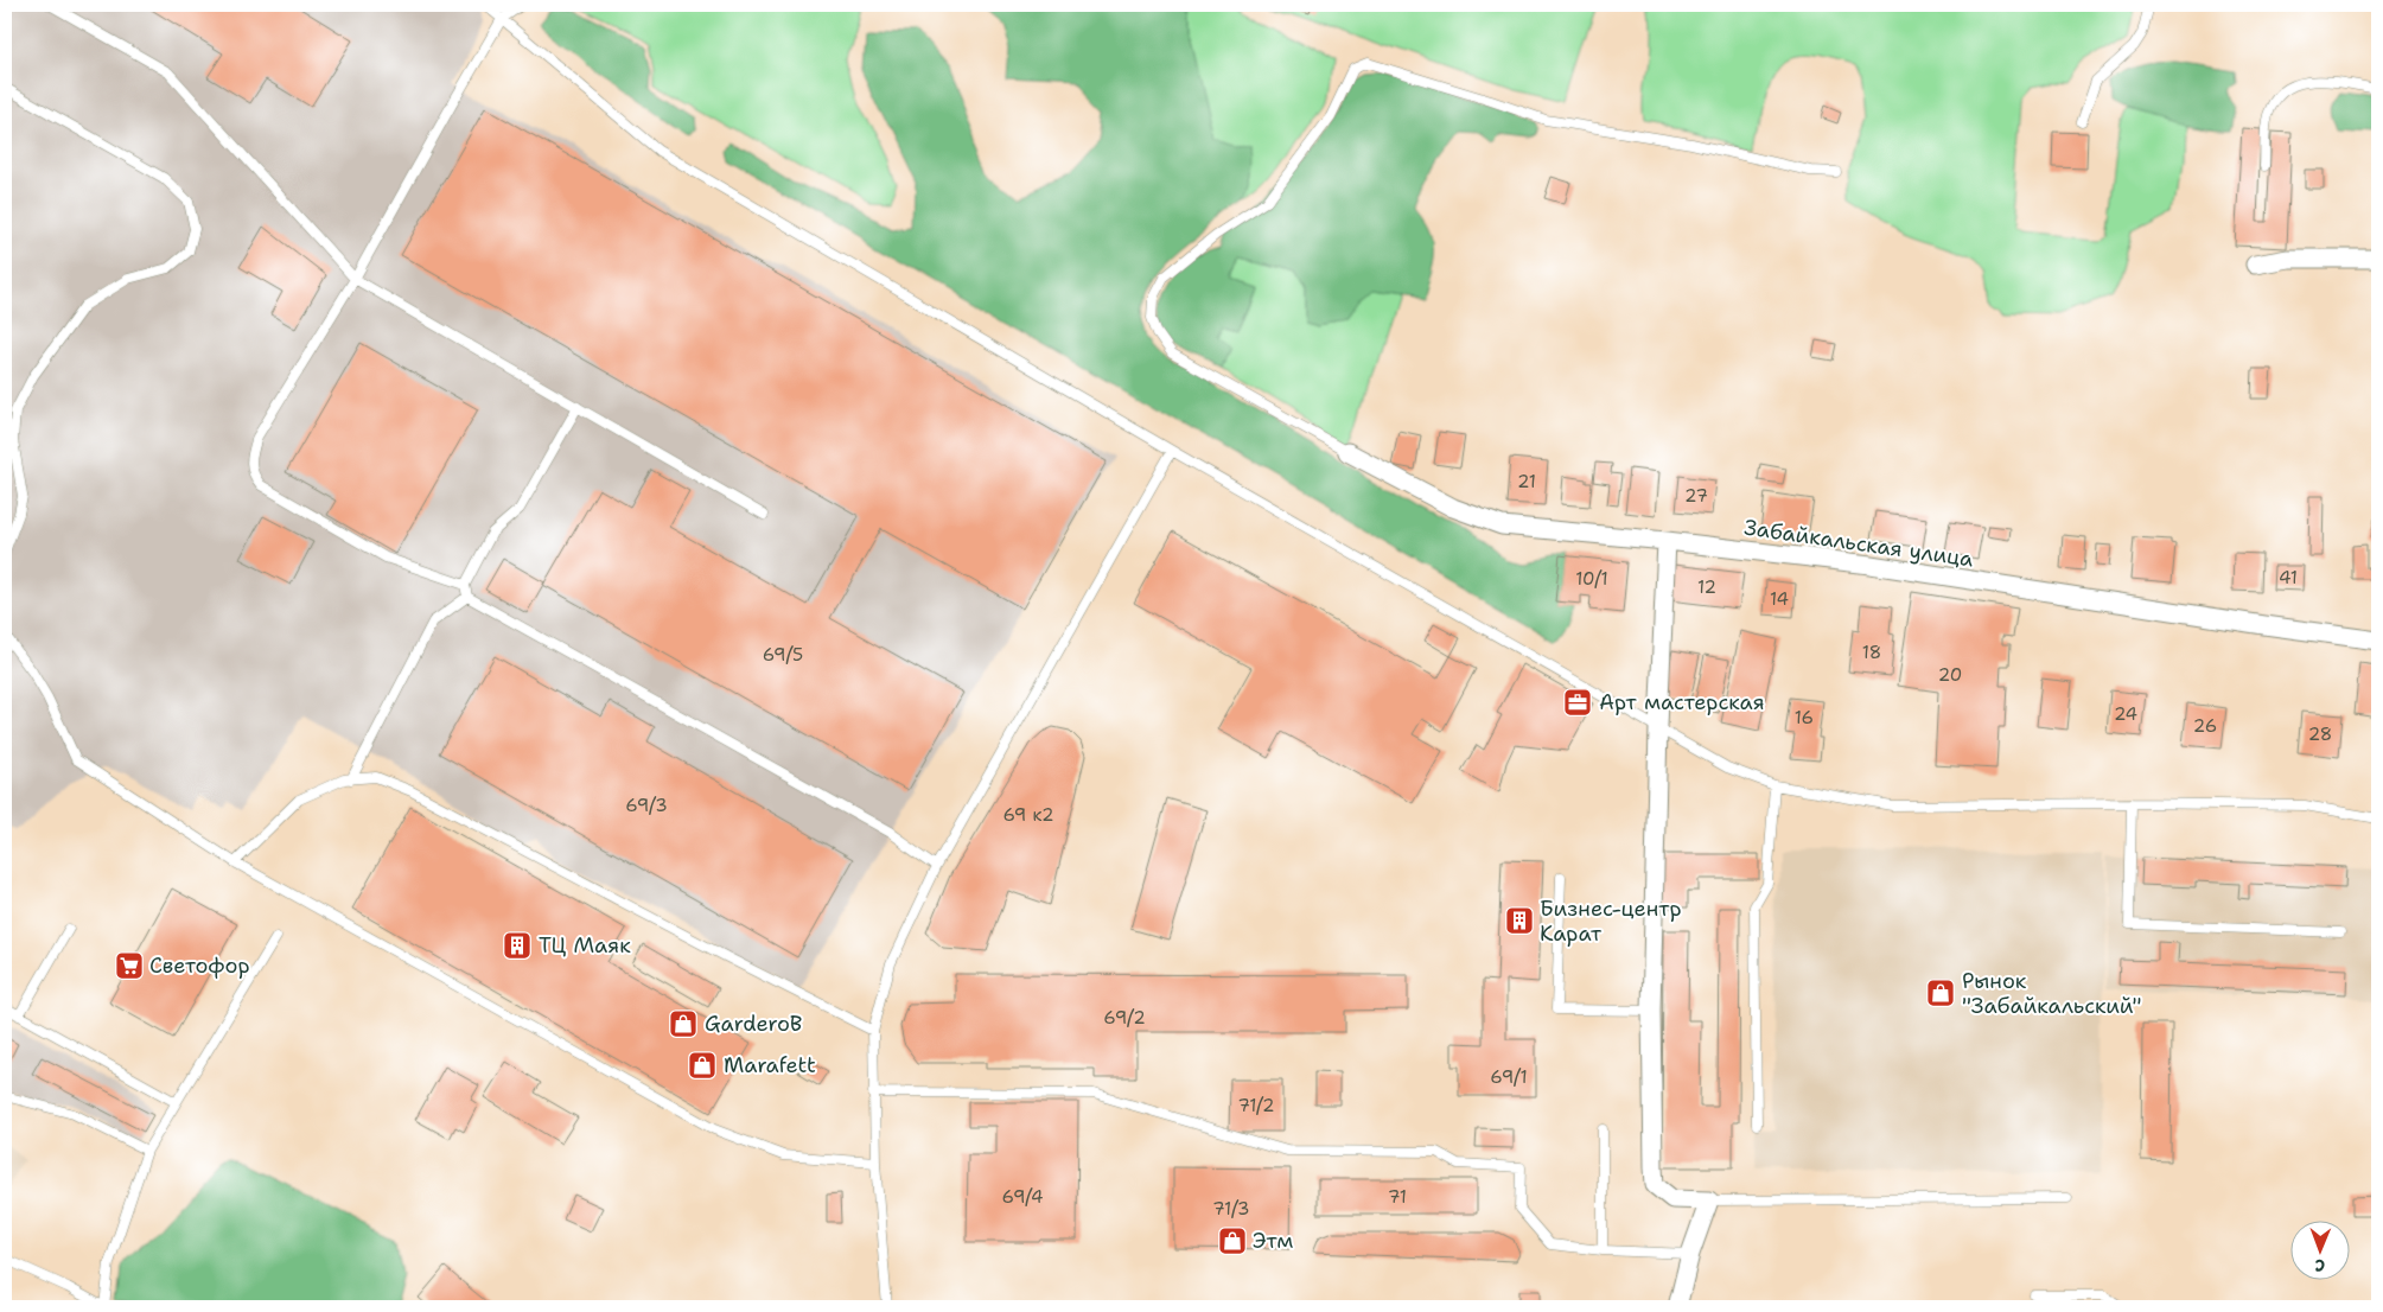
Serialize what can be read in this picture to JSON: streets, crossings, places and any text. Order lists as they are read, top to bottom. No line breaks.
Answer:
{"streets":{"street":["Забайкальская улица"]},"places":{"office":["Арт мастерская"],"building":["Бизнес-центр Карат","ТЦ Маяк"],"supermarket":["Светофор"],"shop":["Рынок \"Забайкальский\"","GarderoB","Marafett","Этм"]},"house_numbers":["21","27","41","10/1","12","14","18","69/5","20","24","16","26","28","69/3","69 к2","69/2","69/1","71/2","69/4","71","71/3"],"north":"bottom"}
